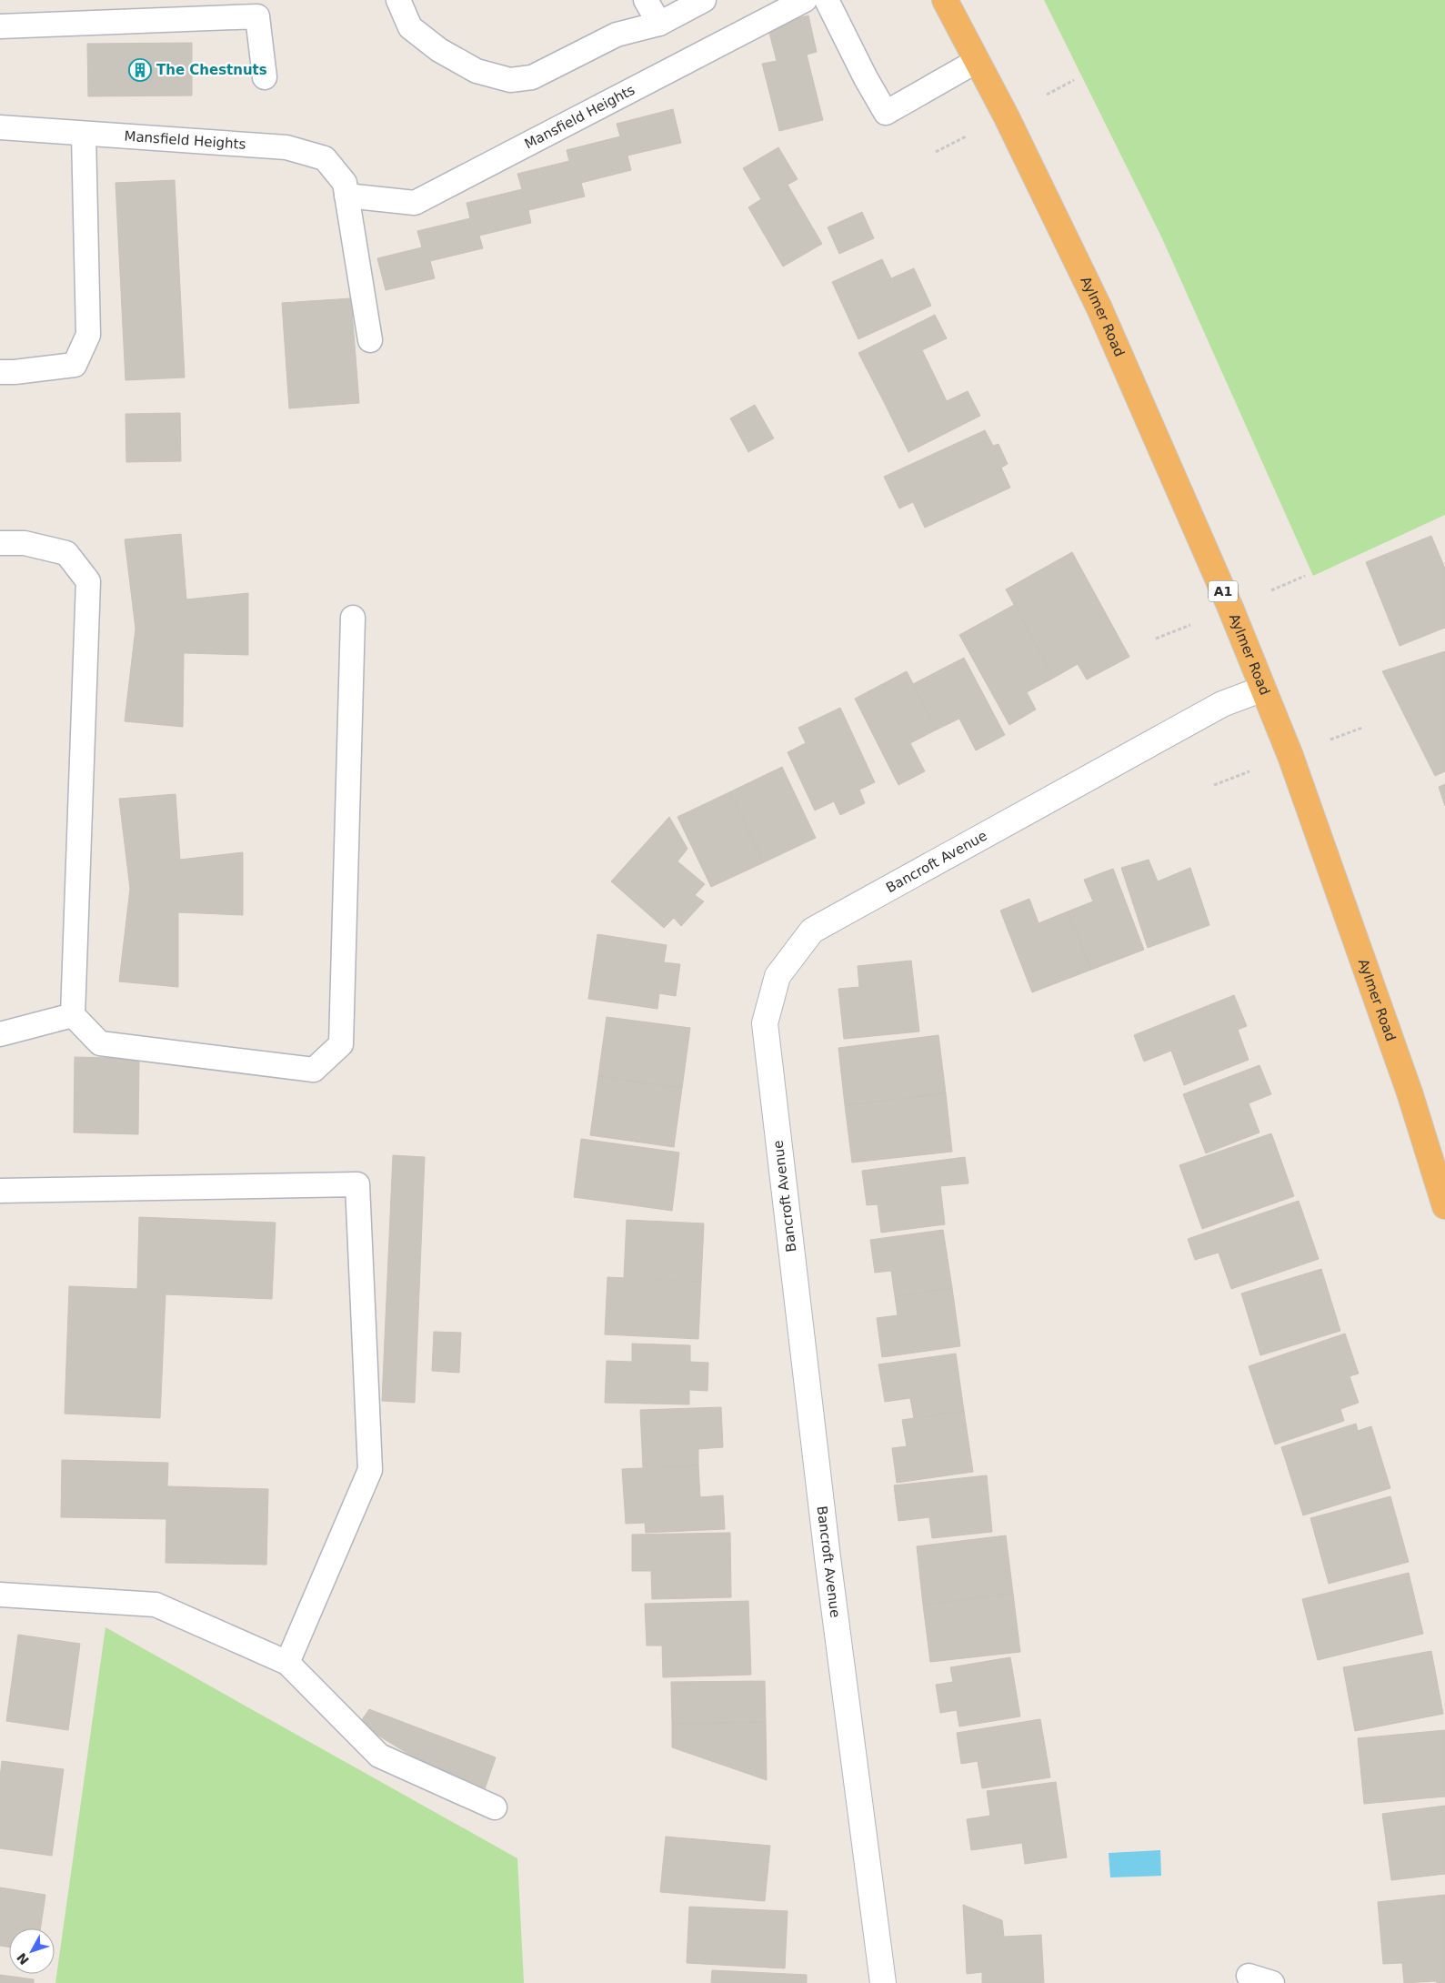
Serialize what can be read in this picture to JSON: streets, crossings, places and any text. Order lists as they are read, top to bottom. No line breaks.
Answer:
{"streets":{"highway":["Aylmer Road","A1"],"street":["Bancroft Avenue"],"lane":["Mansfield Heights"]},"crossings":[["Aylmer Road","Bancroft Avenue"]],"places":{"building":["The Chestnuts"]},"north":"bottom left"}
